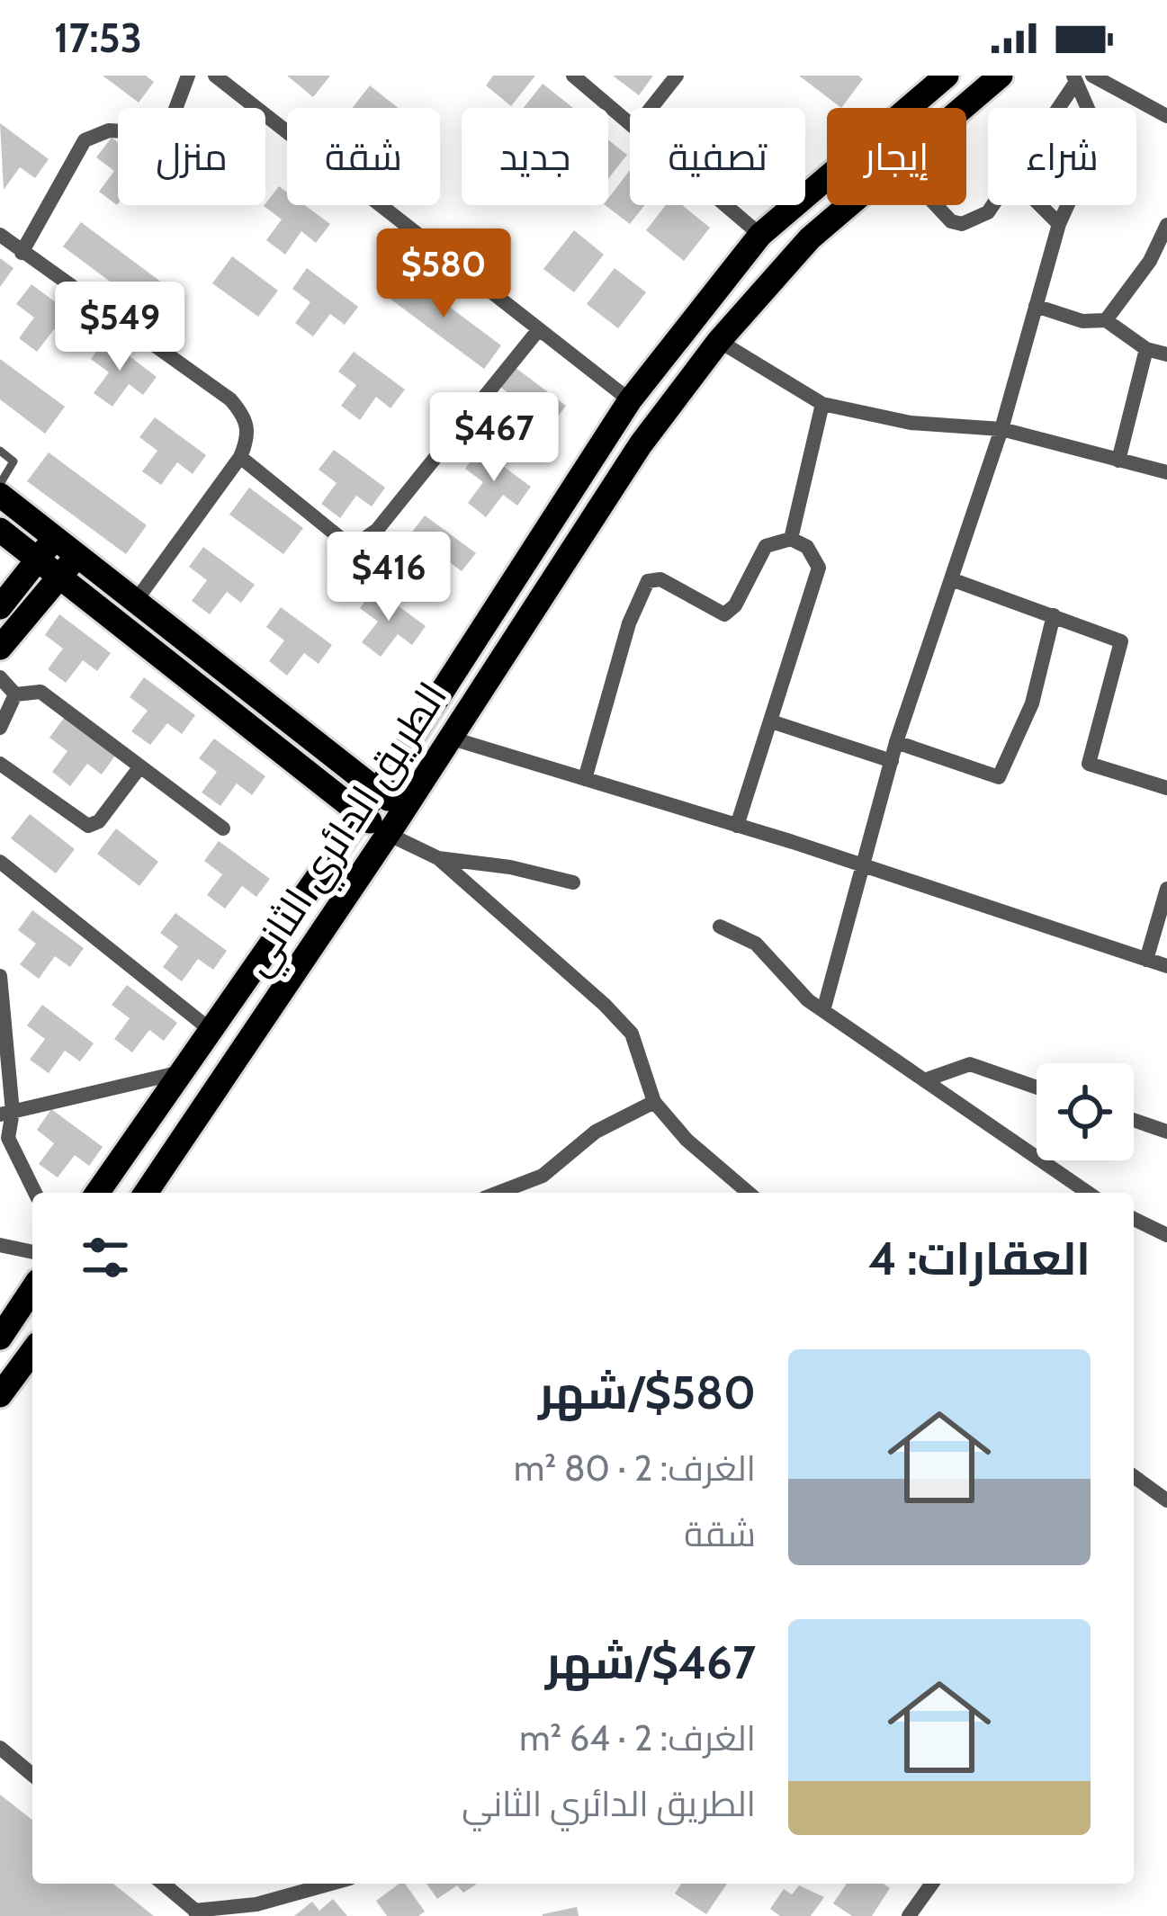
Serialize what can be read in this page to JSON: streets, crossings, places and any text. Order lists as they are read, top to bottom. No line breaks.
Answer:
{"streets":{"main road":["الطريق الدائري الثاني"]},"page":{"status":"17:53","chip":["شراء","إيجار","تصفية","جديد","شقة","منزل"],"price":["$580","$549","$467","$416"],"heading":"العقارات: 4","list":[{"name":"$580/شهر","note":"الغرف: 2 · 80 m² · شقة"},{"name":"$467/شهر","note":"الغرف: 2 · 64 m² · الطريق الدائري الثاني"}]}}
